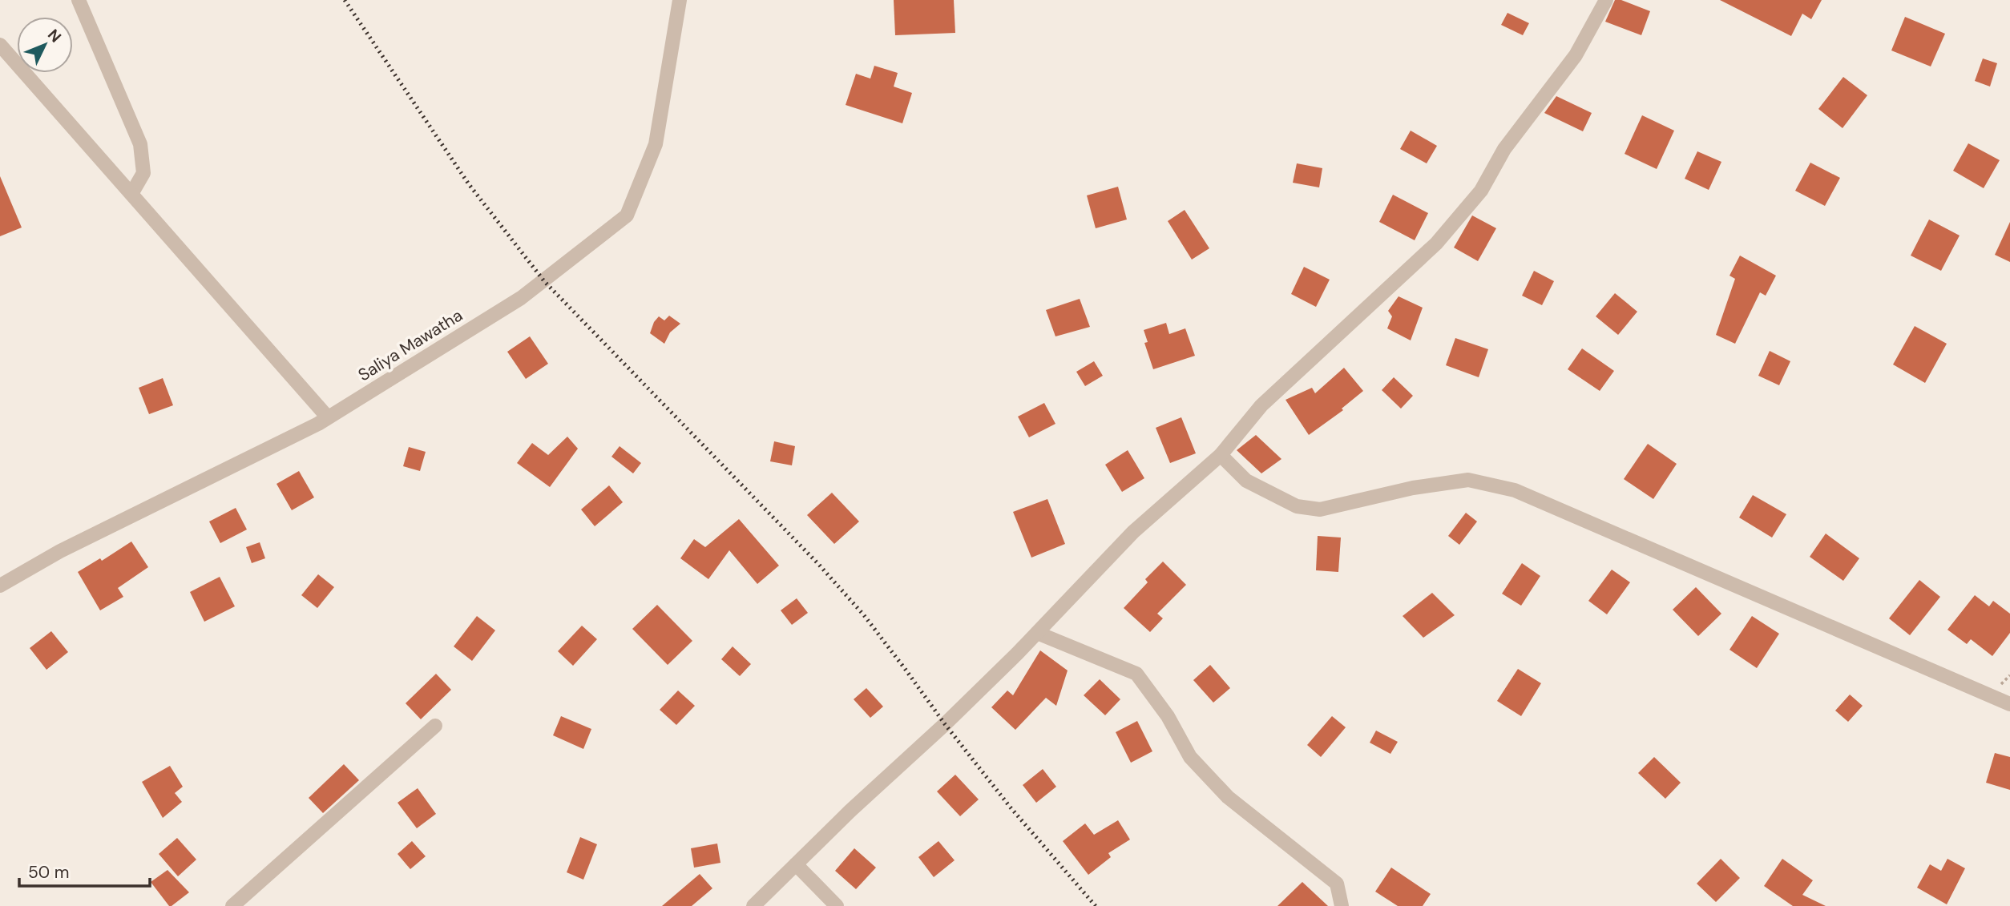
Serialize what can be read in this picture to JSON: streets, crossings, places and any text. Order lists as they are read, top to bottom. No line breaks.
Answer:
{"streets":{"street":["Saliya Mawatha"]},"scale_bar":"50 m","north":"top right"}
